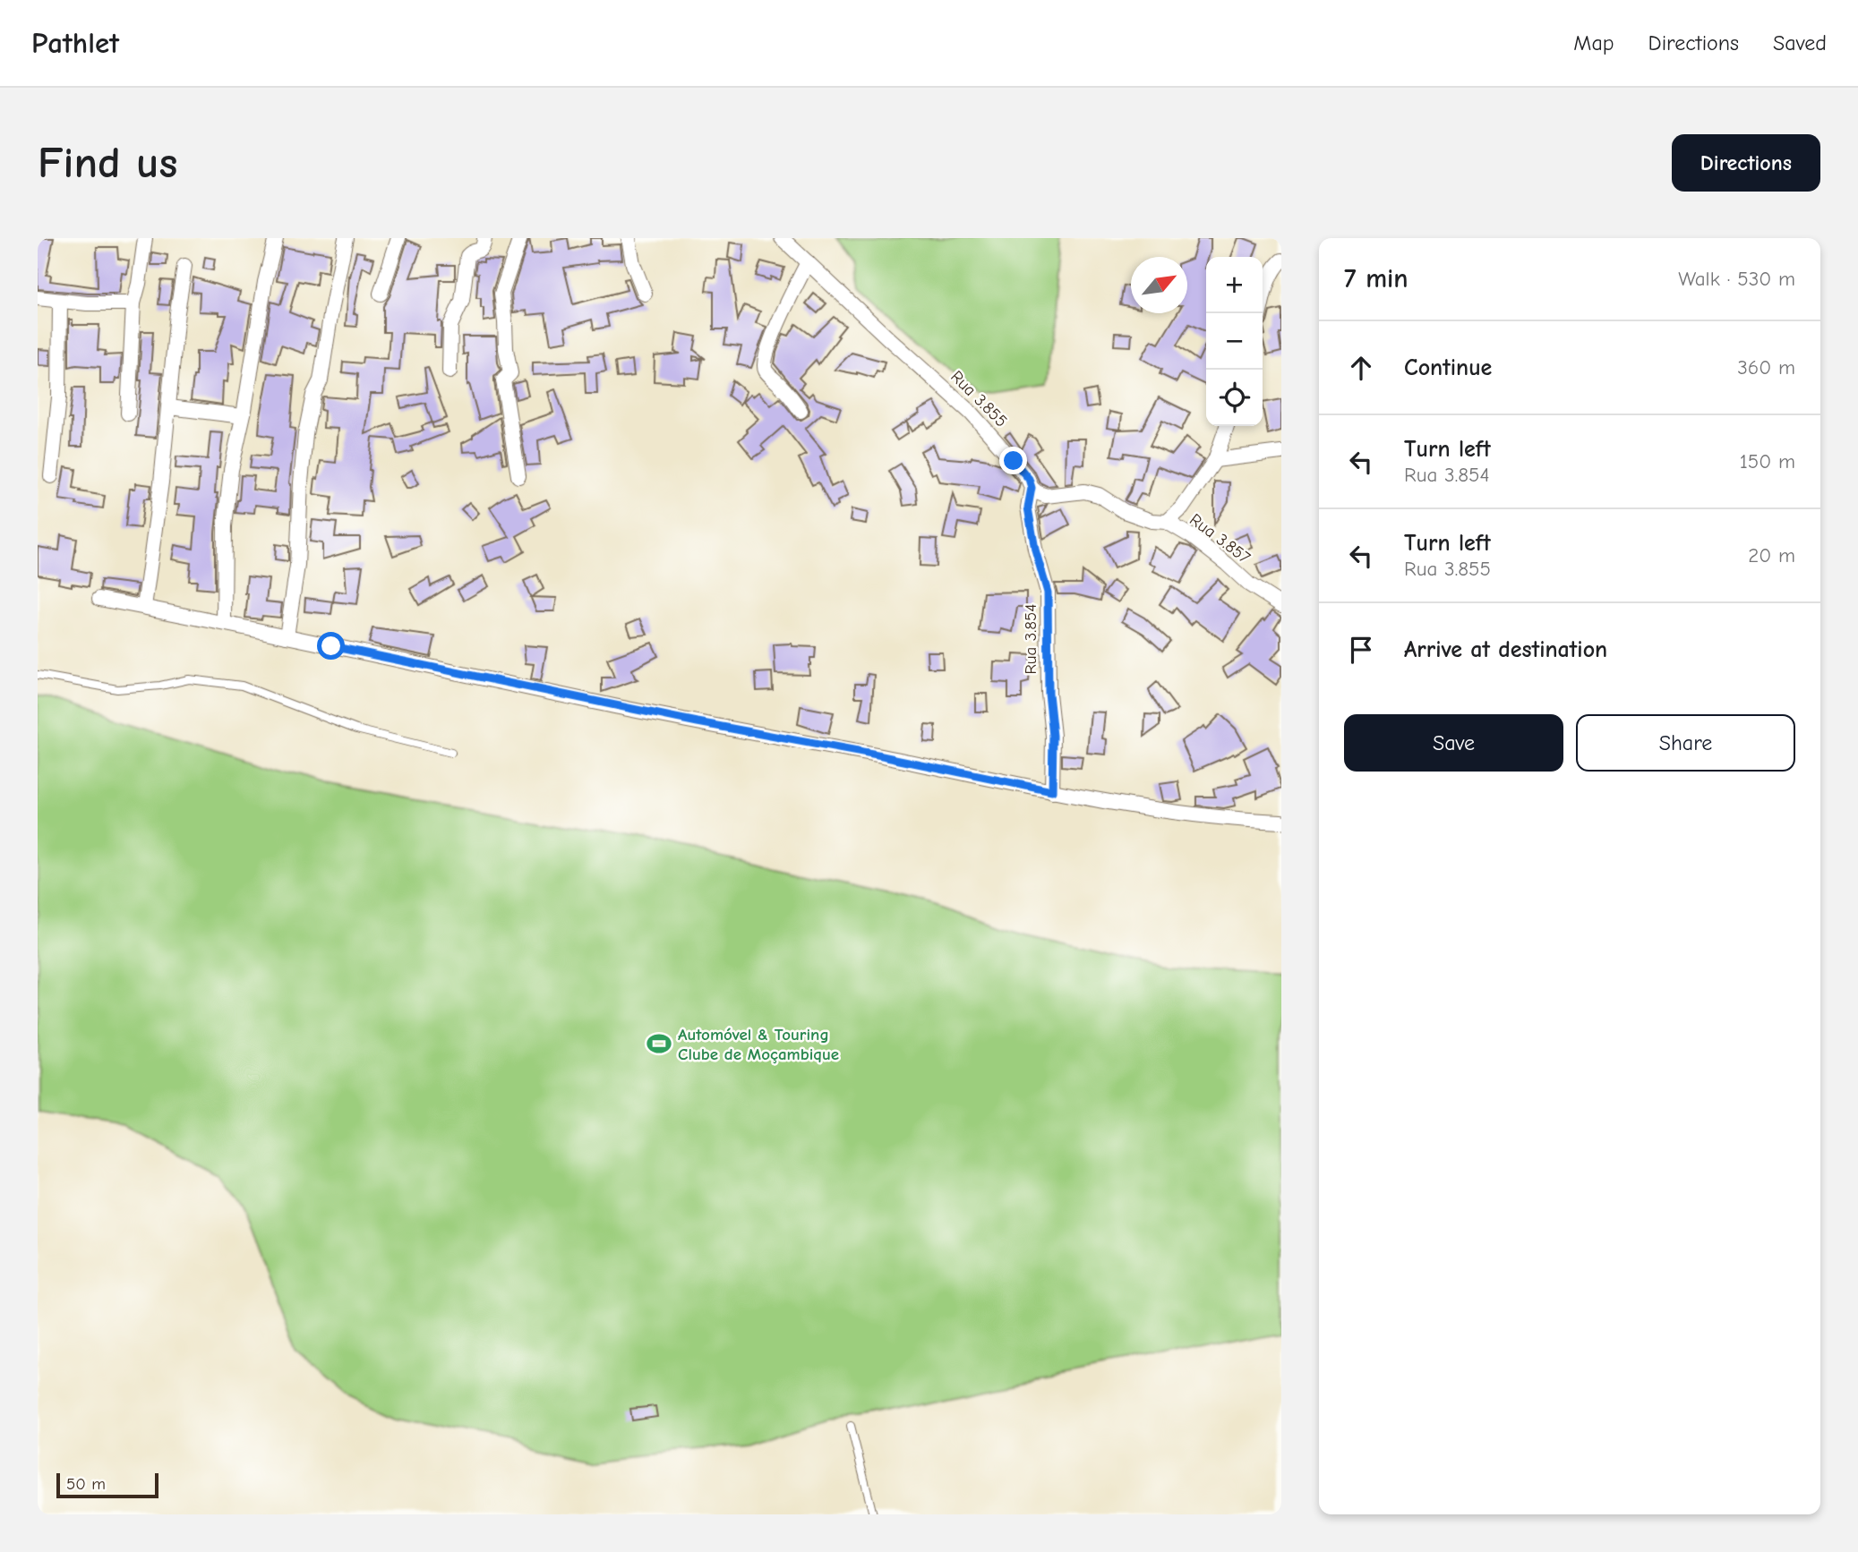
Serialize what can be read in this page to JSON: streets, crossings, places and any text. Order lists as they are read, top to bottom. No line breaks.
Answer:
{"streets":{"street":["Rua 3.855","Rua 3.857","Rua 3.854"]},"crossings":[["Rua 3.855","Rua 3.854"]],"places":{"sports":["Automóvel & Touring Clube de Moçambique"]},"scale_bar":"50 m","north":"top right","page":{"header":"Pathlet","nav":["Map","Directions","Saved"],"buttons":["Directions",["Save","Share"]],"title":"Find us","heading":["7 min","Walk · 530 m"],"map_buttons":["+","−"],"list":[["Continue","360 m"],["Turn left","Rua 3.854","150 m"],["Turn left","Rua 3.855","20 m"],"Arrive at destination"],"scale":"50 m"}}
